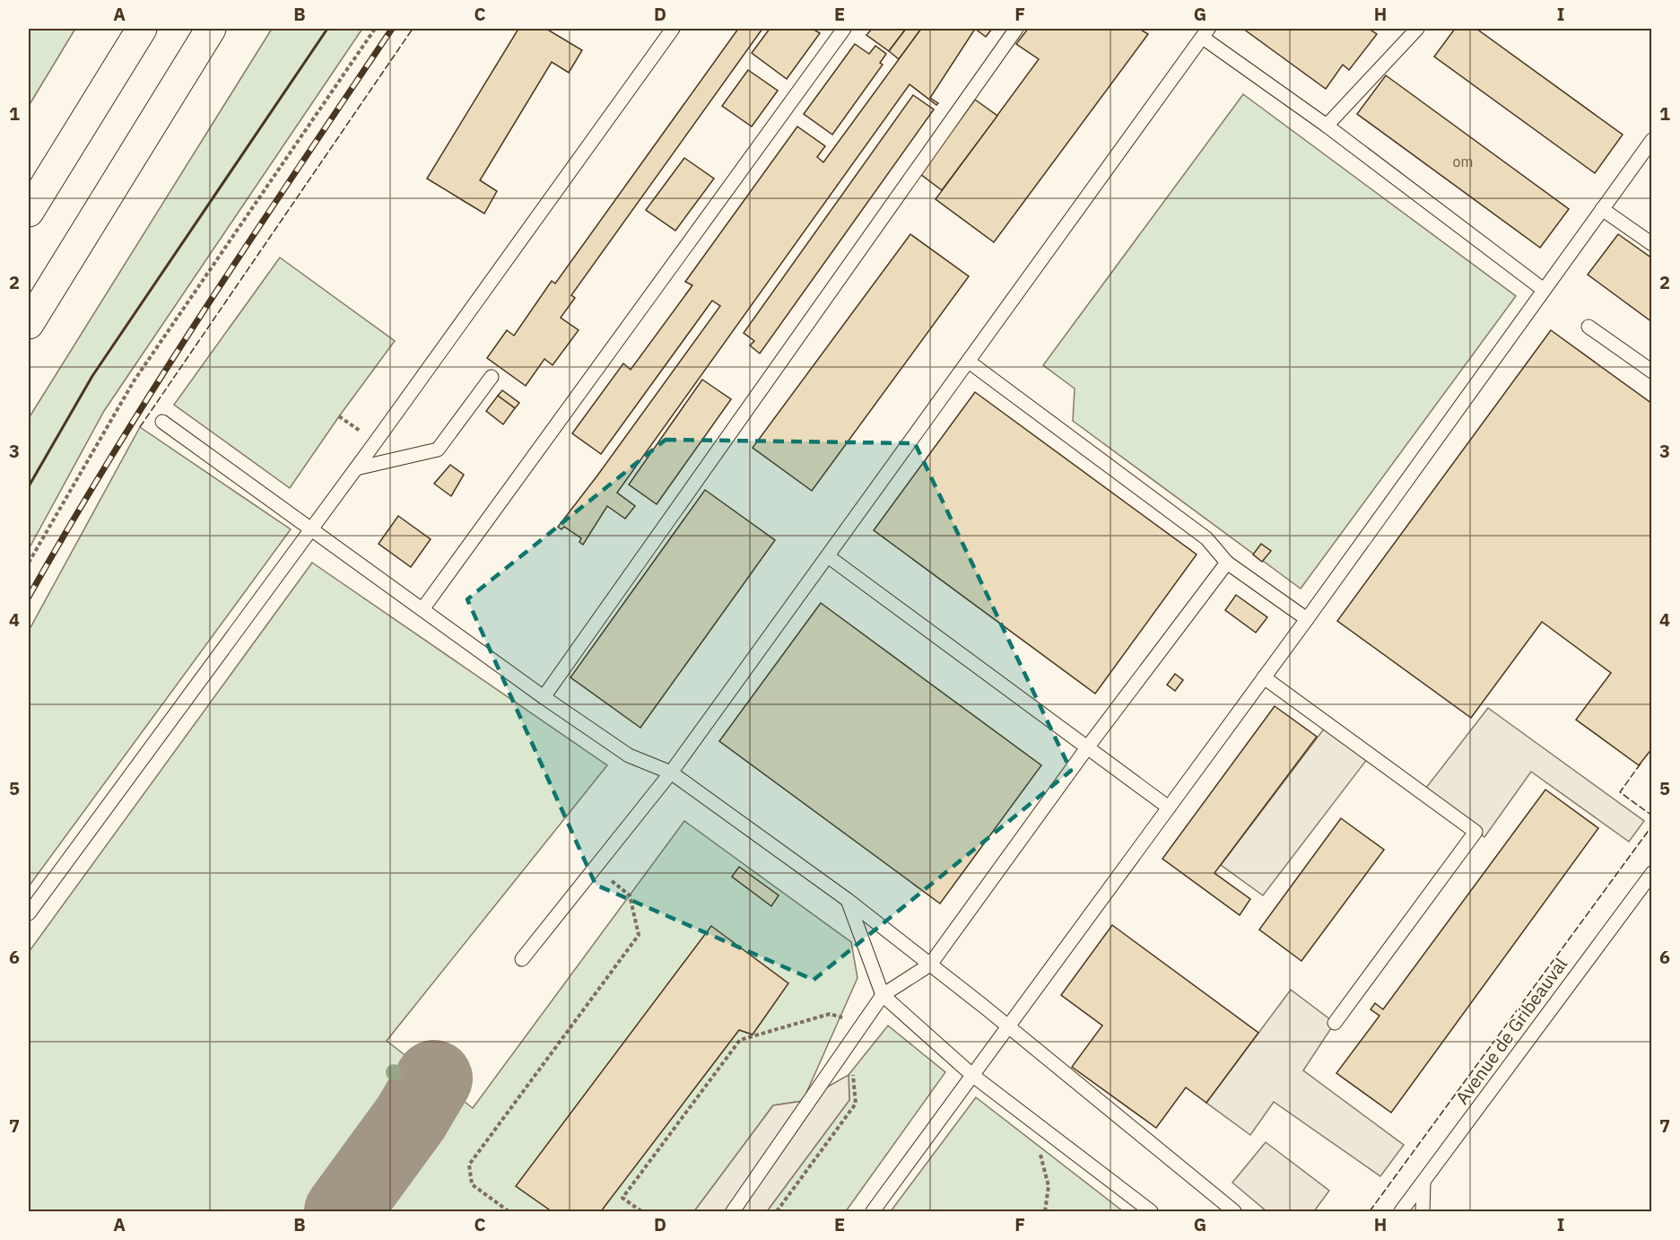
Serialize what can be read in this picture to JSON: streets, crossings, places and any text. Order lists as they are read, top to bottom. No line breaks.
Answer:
{"streets":{"lane":["Avenue de Gribeauval"]},"house_numbers":["om"],"grid":{"columns":["A","B","C","D","E","F","G","H","I"],"rows":["1","2","3","4","5","6","7"]}}
